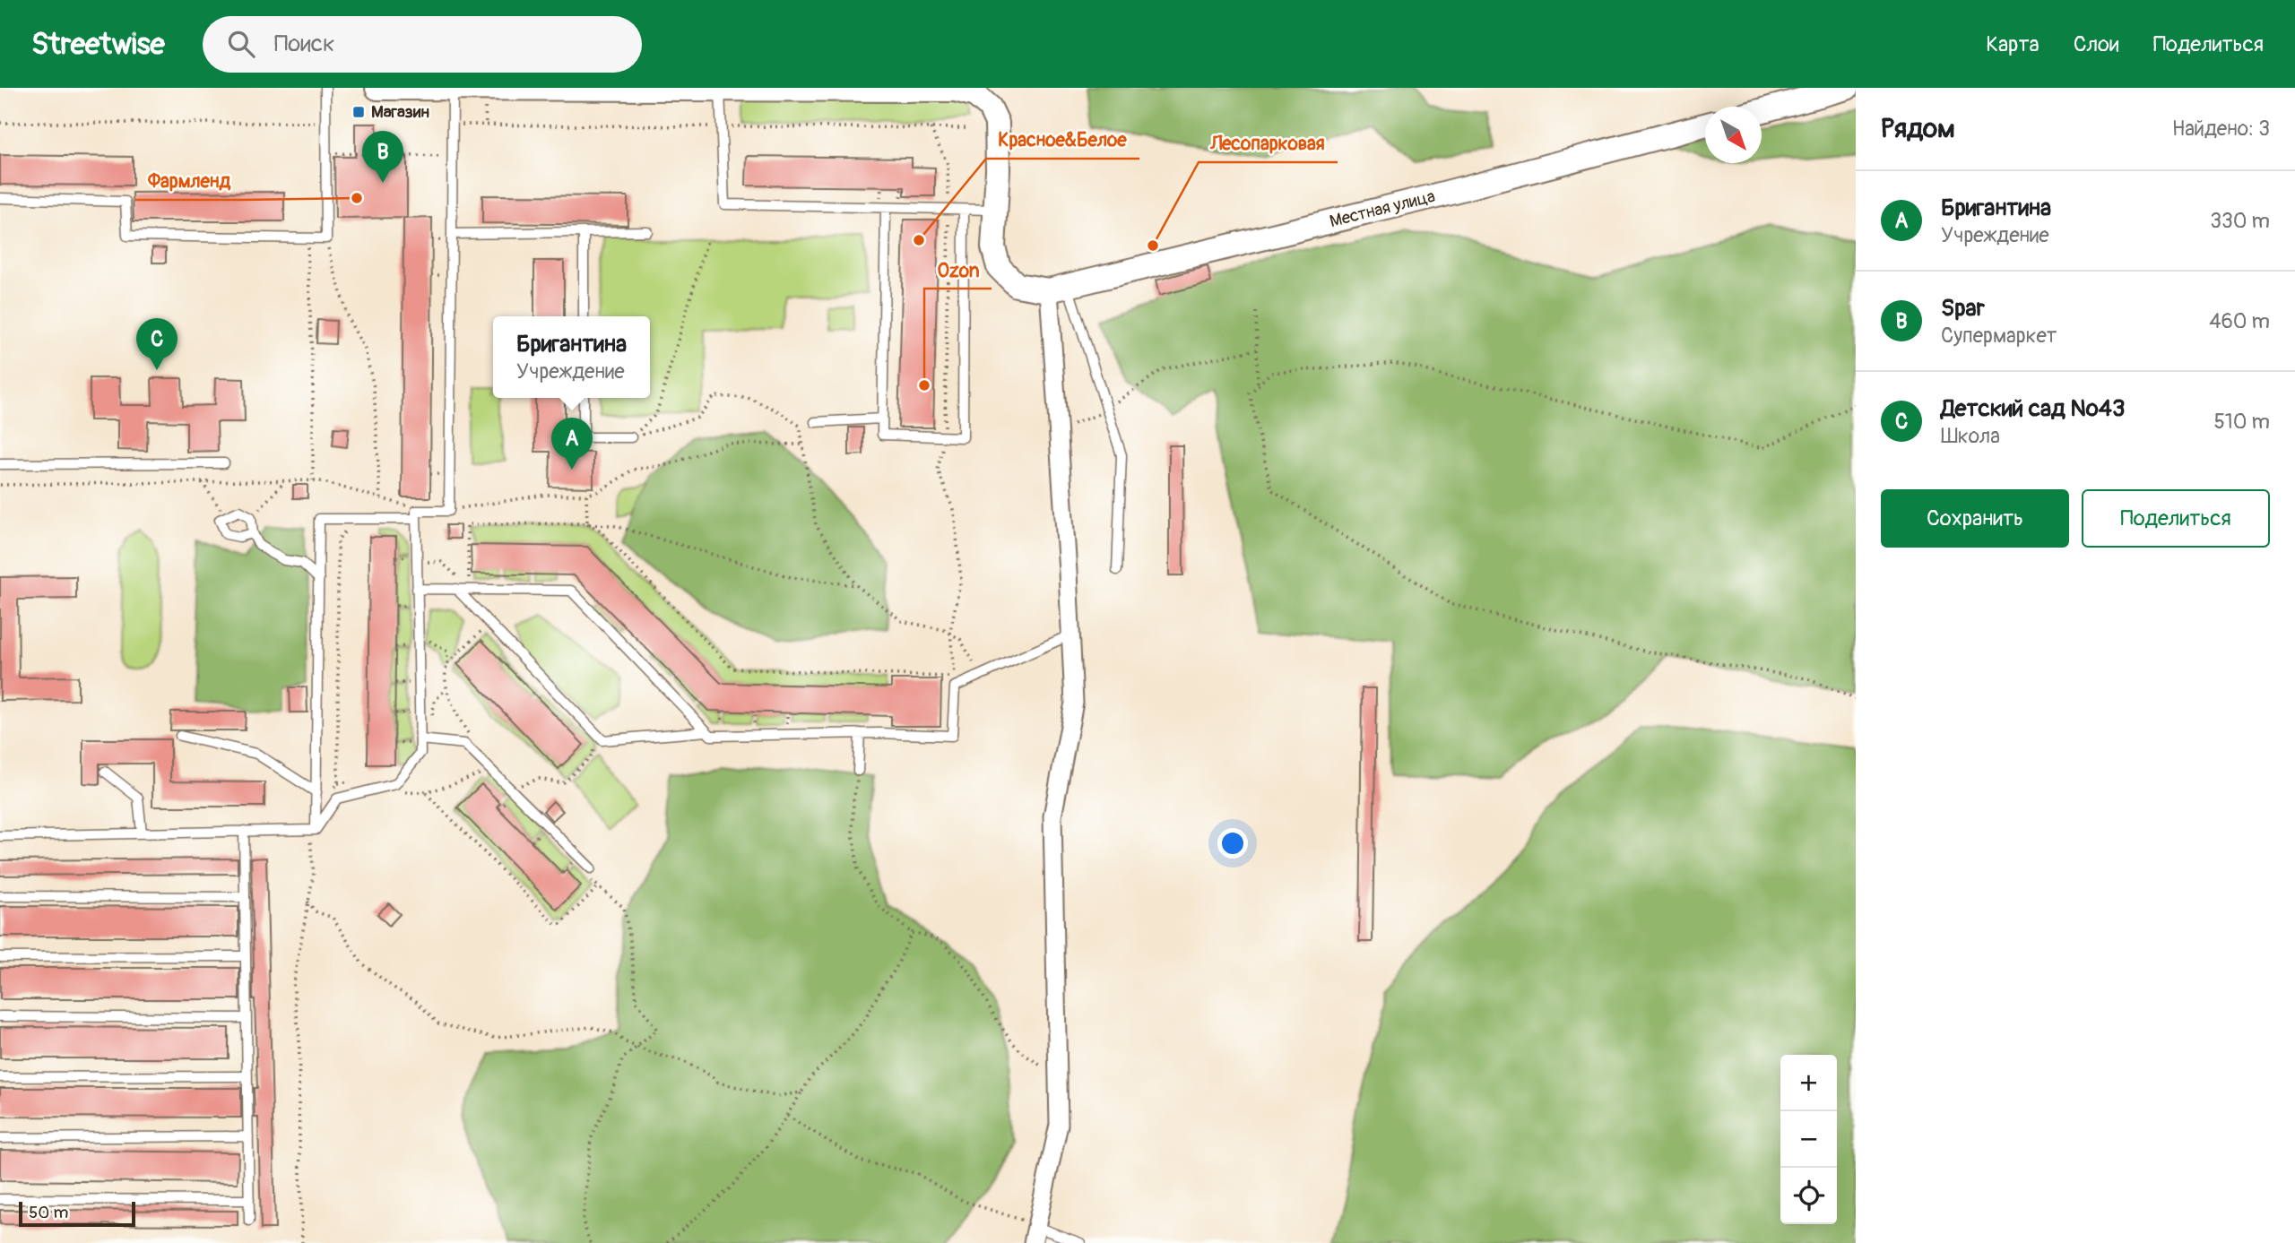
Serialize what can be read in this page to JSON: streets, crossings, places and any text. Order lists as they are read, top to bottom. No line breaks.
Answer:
{"streets":{"main road":["Местная улица"]},"places":{"transit":["Магазин"],"other":["Фармленд","Красное&Белое","Лесопарковая","Ozon"]},"scale_bar":"50 m","north":"bottom right","page":{"header":"Streetwise","search":"Поиск","nav":["Карта","Слои","Поделиться"],"heading":["Рядом","Найдено: 3"],"pins":["B","C","A"],"list":[{"mark":"A","name":"Бригантина","note":"Учреждение","value":"330 m"},{"mark":"B","name":"Spar","note":"Супермаркет","value":"460 m"},{"mark":"C","name":"Детский сад №43","note":"Школа","value":"510 m"}],"popup":["Бригантина","Учреждение"],"buttons":["Сохранить","Поделиться"],"map_buttons":["+","−"],"scale":"50 m"}}
